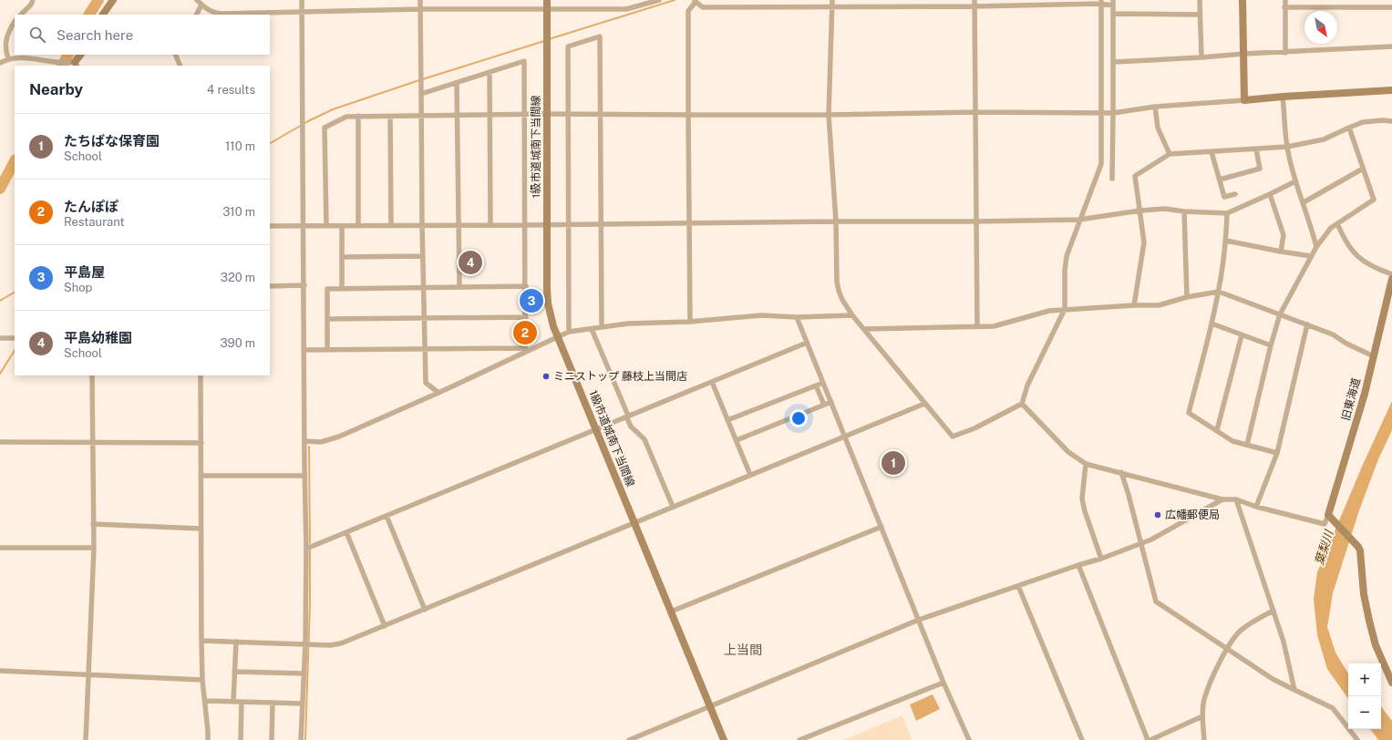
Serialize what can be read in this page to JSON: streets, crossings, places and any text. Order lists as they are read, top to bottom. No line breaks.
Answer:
{"streets":{"street":["1級市道城南下当間線","旧東海道"]},"districts":["上当間"],"water":["葉梨川"],"places":["ミニストップ 藤枝上当間店","広幡郵便局"],"north":"bottom right","page":{"search":"Search here","heading":["Nearby","4 results"],"list":[{"mark":"1","name":"たちばな保育園","note":"School","value":"110 m"},{"mark":"2","name":"たんぽぽ","note":"Restaurant","value":"310 m"},{"mark":"3","name":"平島屋","note":"Shop","value":"320 m"},{"mark":"4","name":"平島幼稚園","note":"School","value":"390 m"}],"pins":["4","3","2","1"],"map_buttons":["+","−"]}}
